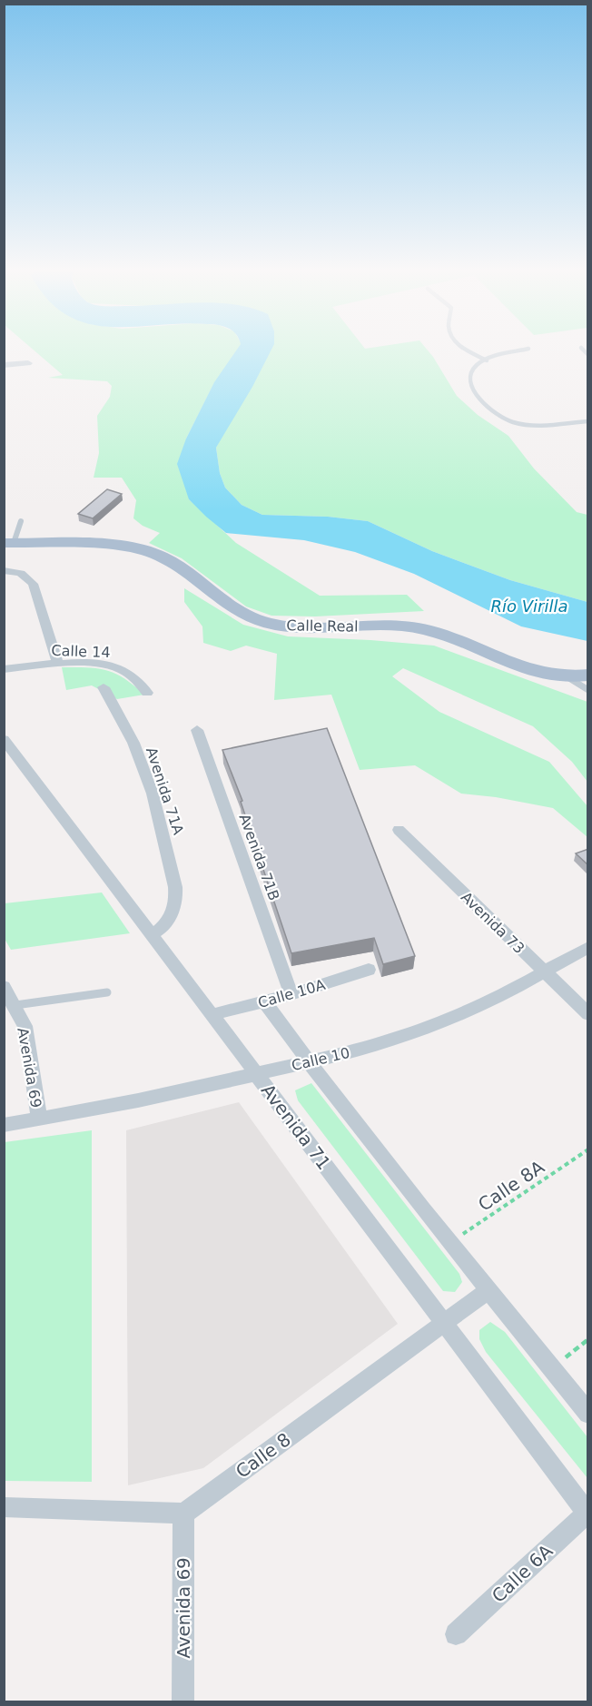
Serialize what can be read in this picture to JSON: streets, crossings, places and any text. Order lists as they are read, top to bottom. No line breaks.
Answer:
{"streets":{"main road":["Calle Real"],"street":["Calle 14","Avenida 71A","Avenida 71B","Avenida 73","Calle 10A","Calle 10","Avenida 69","Avenida 71","Calle 8","Calle 6A"],"path":["Calle 8A"]},"crossings":[["Avenida 71A","Avenida 71"],["Avenida 71B","Calle 10A"],["Avenida 73","Calle 10"],["Calle 10A","Avenida 71"],["Calle 10","Avenida 69"],["Calle 10","Avenida 71"],["Avenida 69","Calle 8"],["Avenida 71","Calle 8"],["Avenida 71","Calle 6A"]],"water":["Río Virilla"]}
